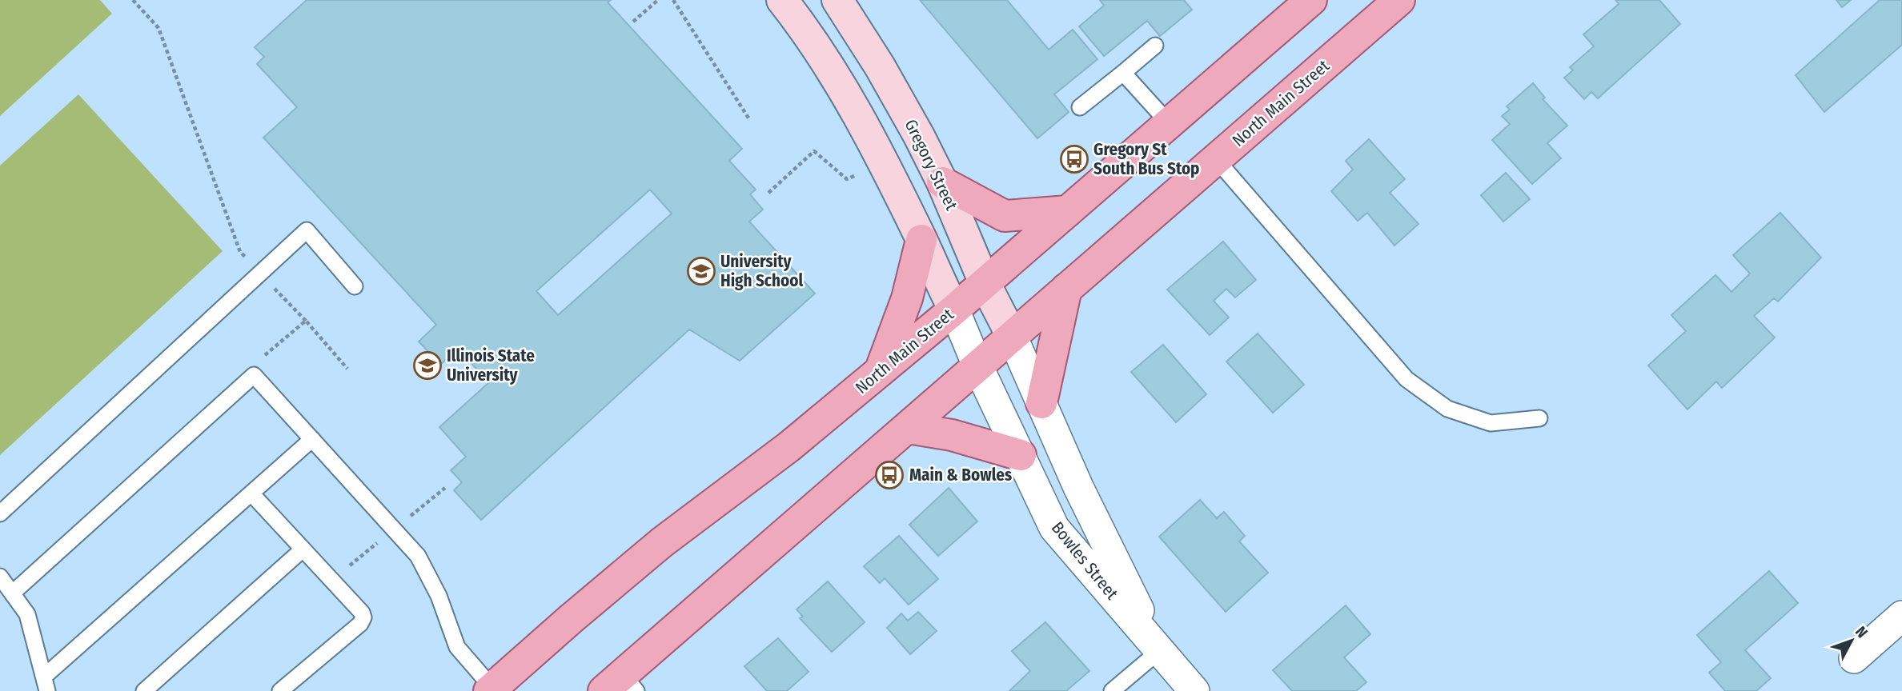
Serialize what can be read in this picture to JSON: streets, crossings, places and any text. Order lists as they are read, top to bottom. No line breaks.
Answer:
{"streets":{"main road":["North Main Street","Gregory Street"],"street":["Bowles Street"]},"crossings":[["North Main Street","Gregory Street"],["North Main Street","Bowles Street"],["Gregory Street","Bowles Street"]],"places":{"bus stop":["Gregory St South Bus Stop","Main & Bowles"],"school or university":["University High School","Illinois State University"]},"north":"top right"}
